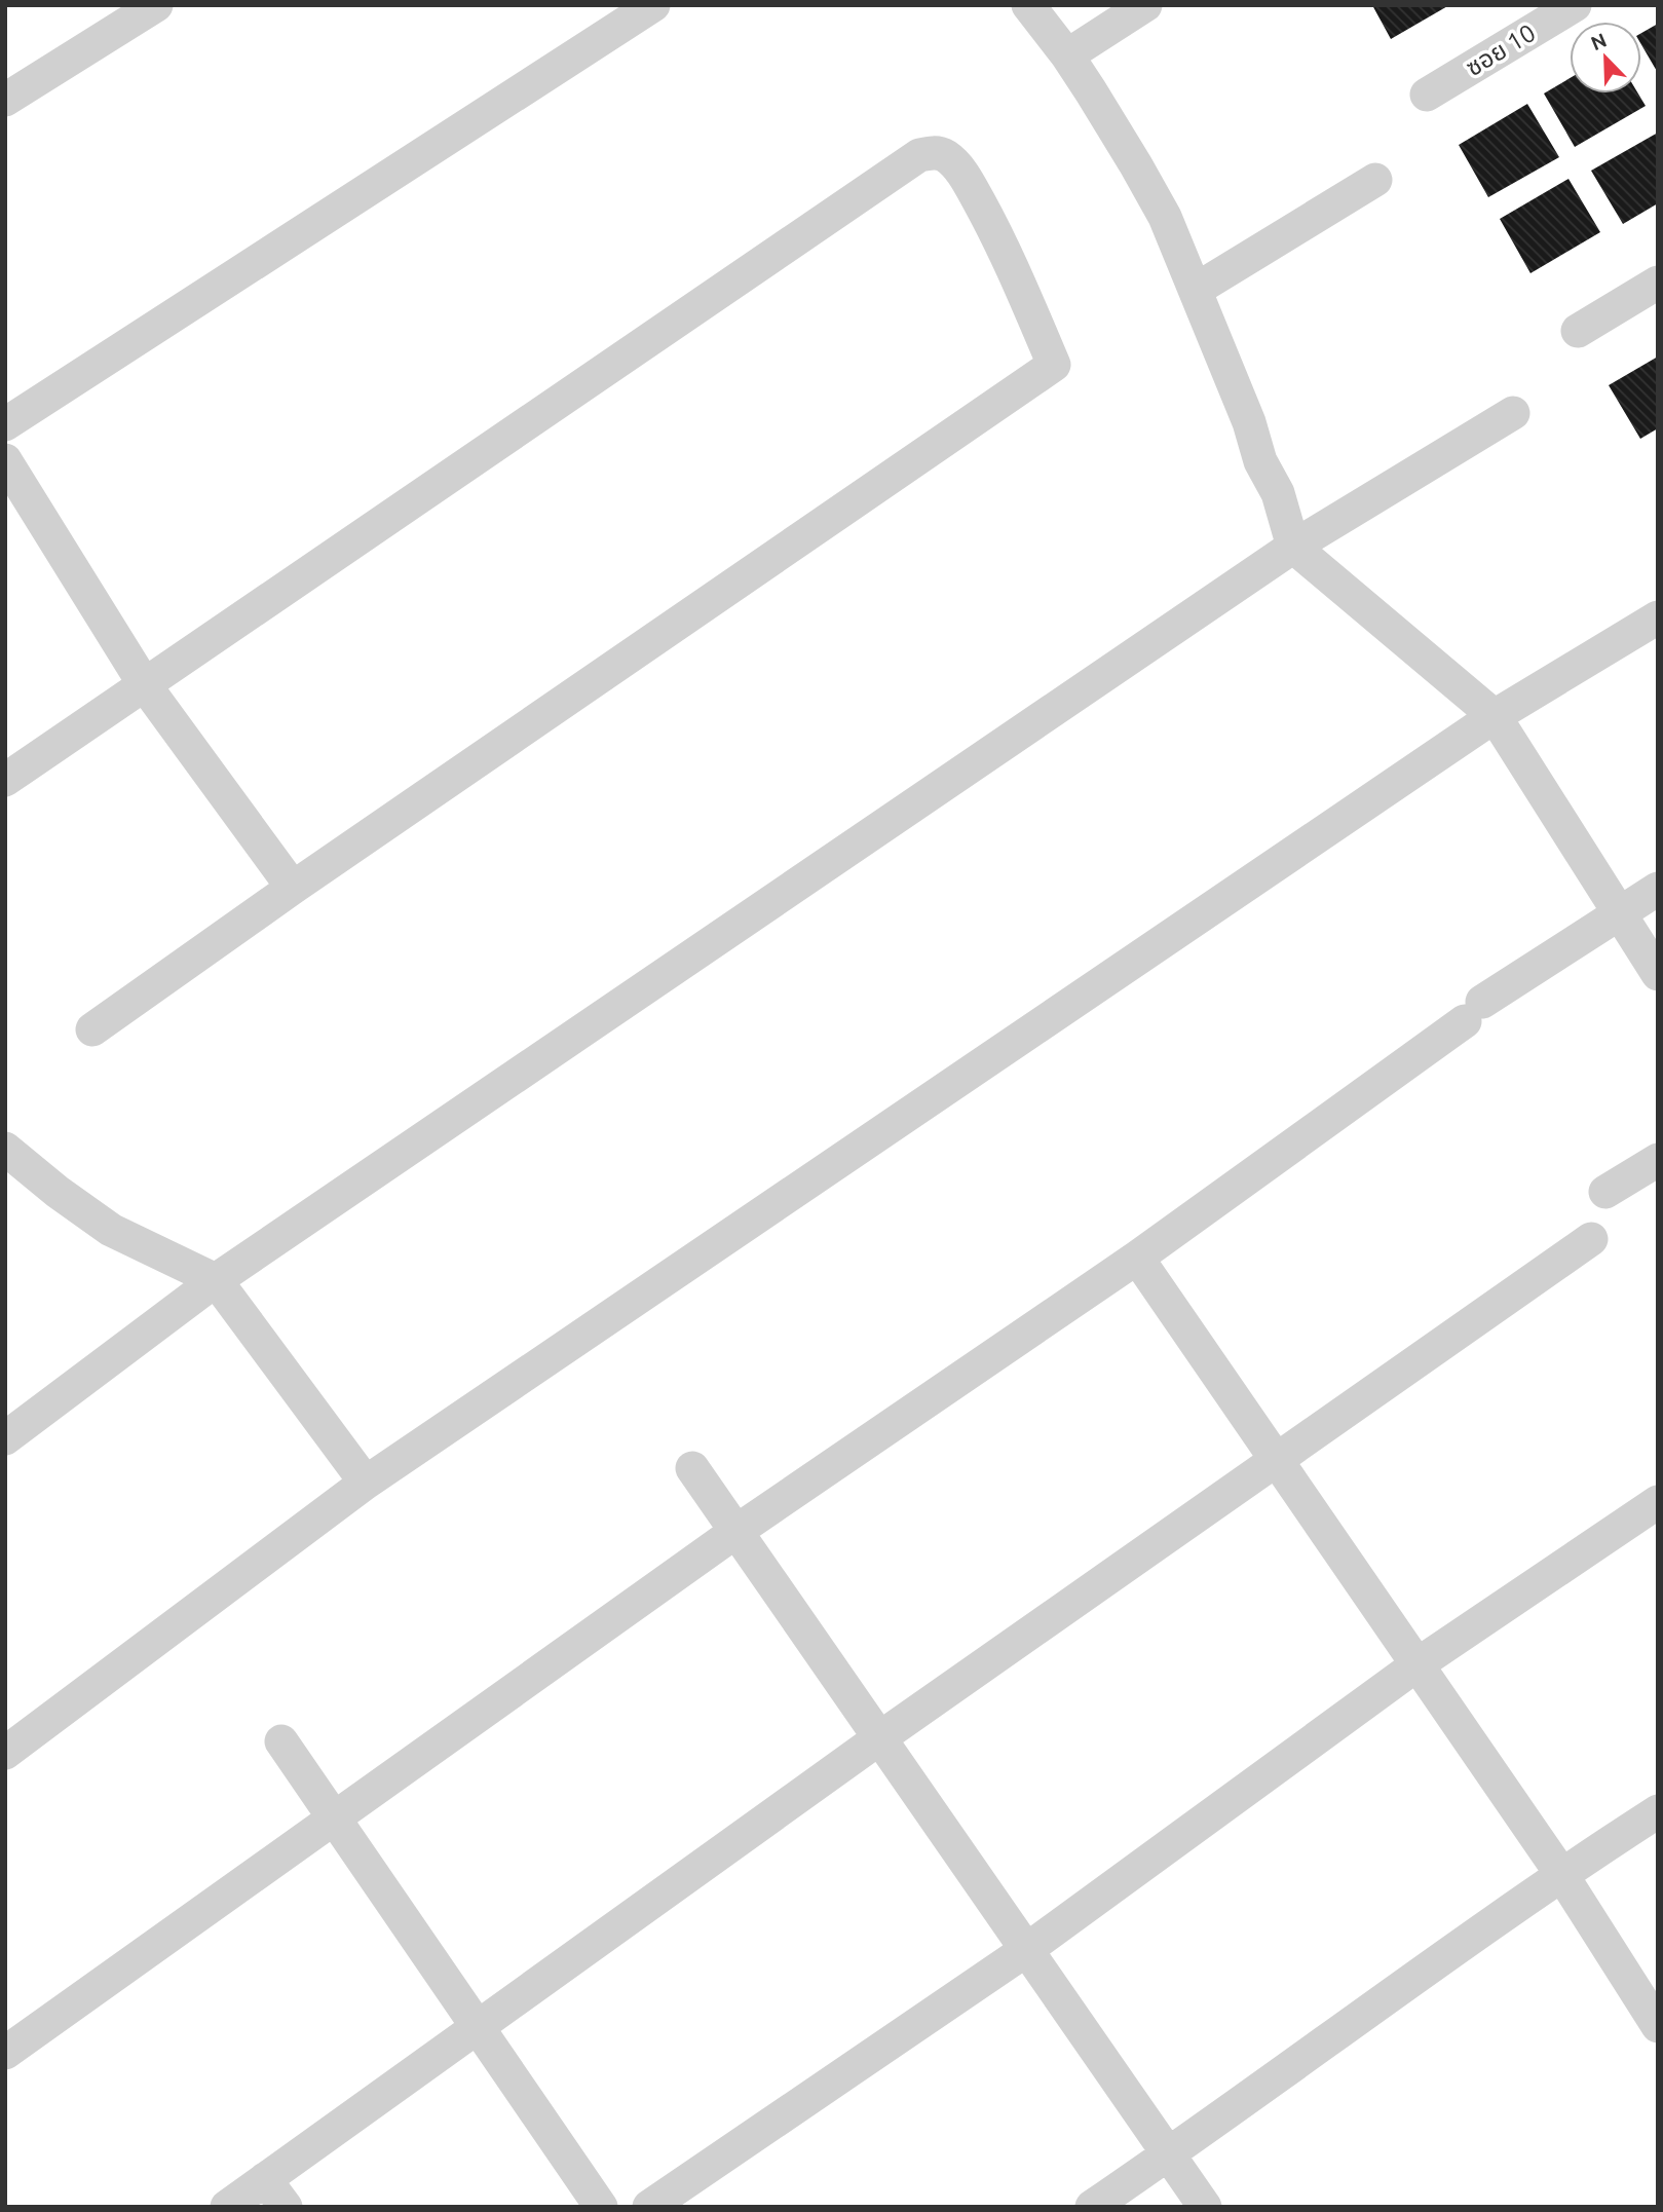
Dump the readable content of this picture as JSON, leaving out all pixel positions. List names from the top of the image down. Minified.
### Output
{"streets":{"street":["ซอย 10"]},"north":"top left"}
